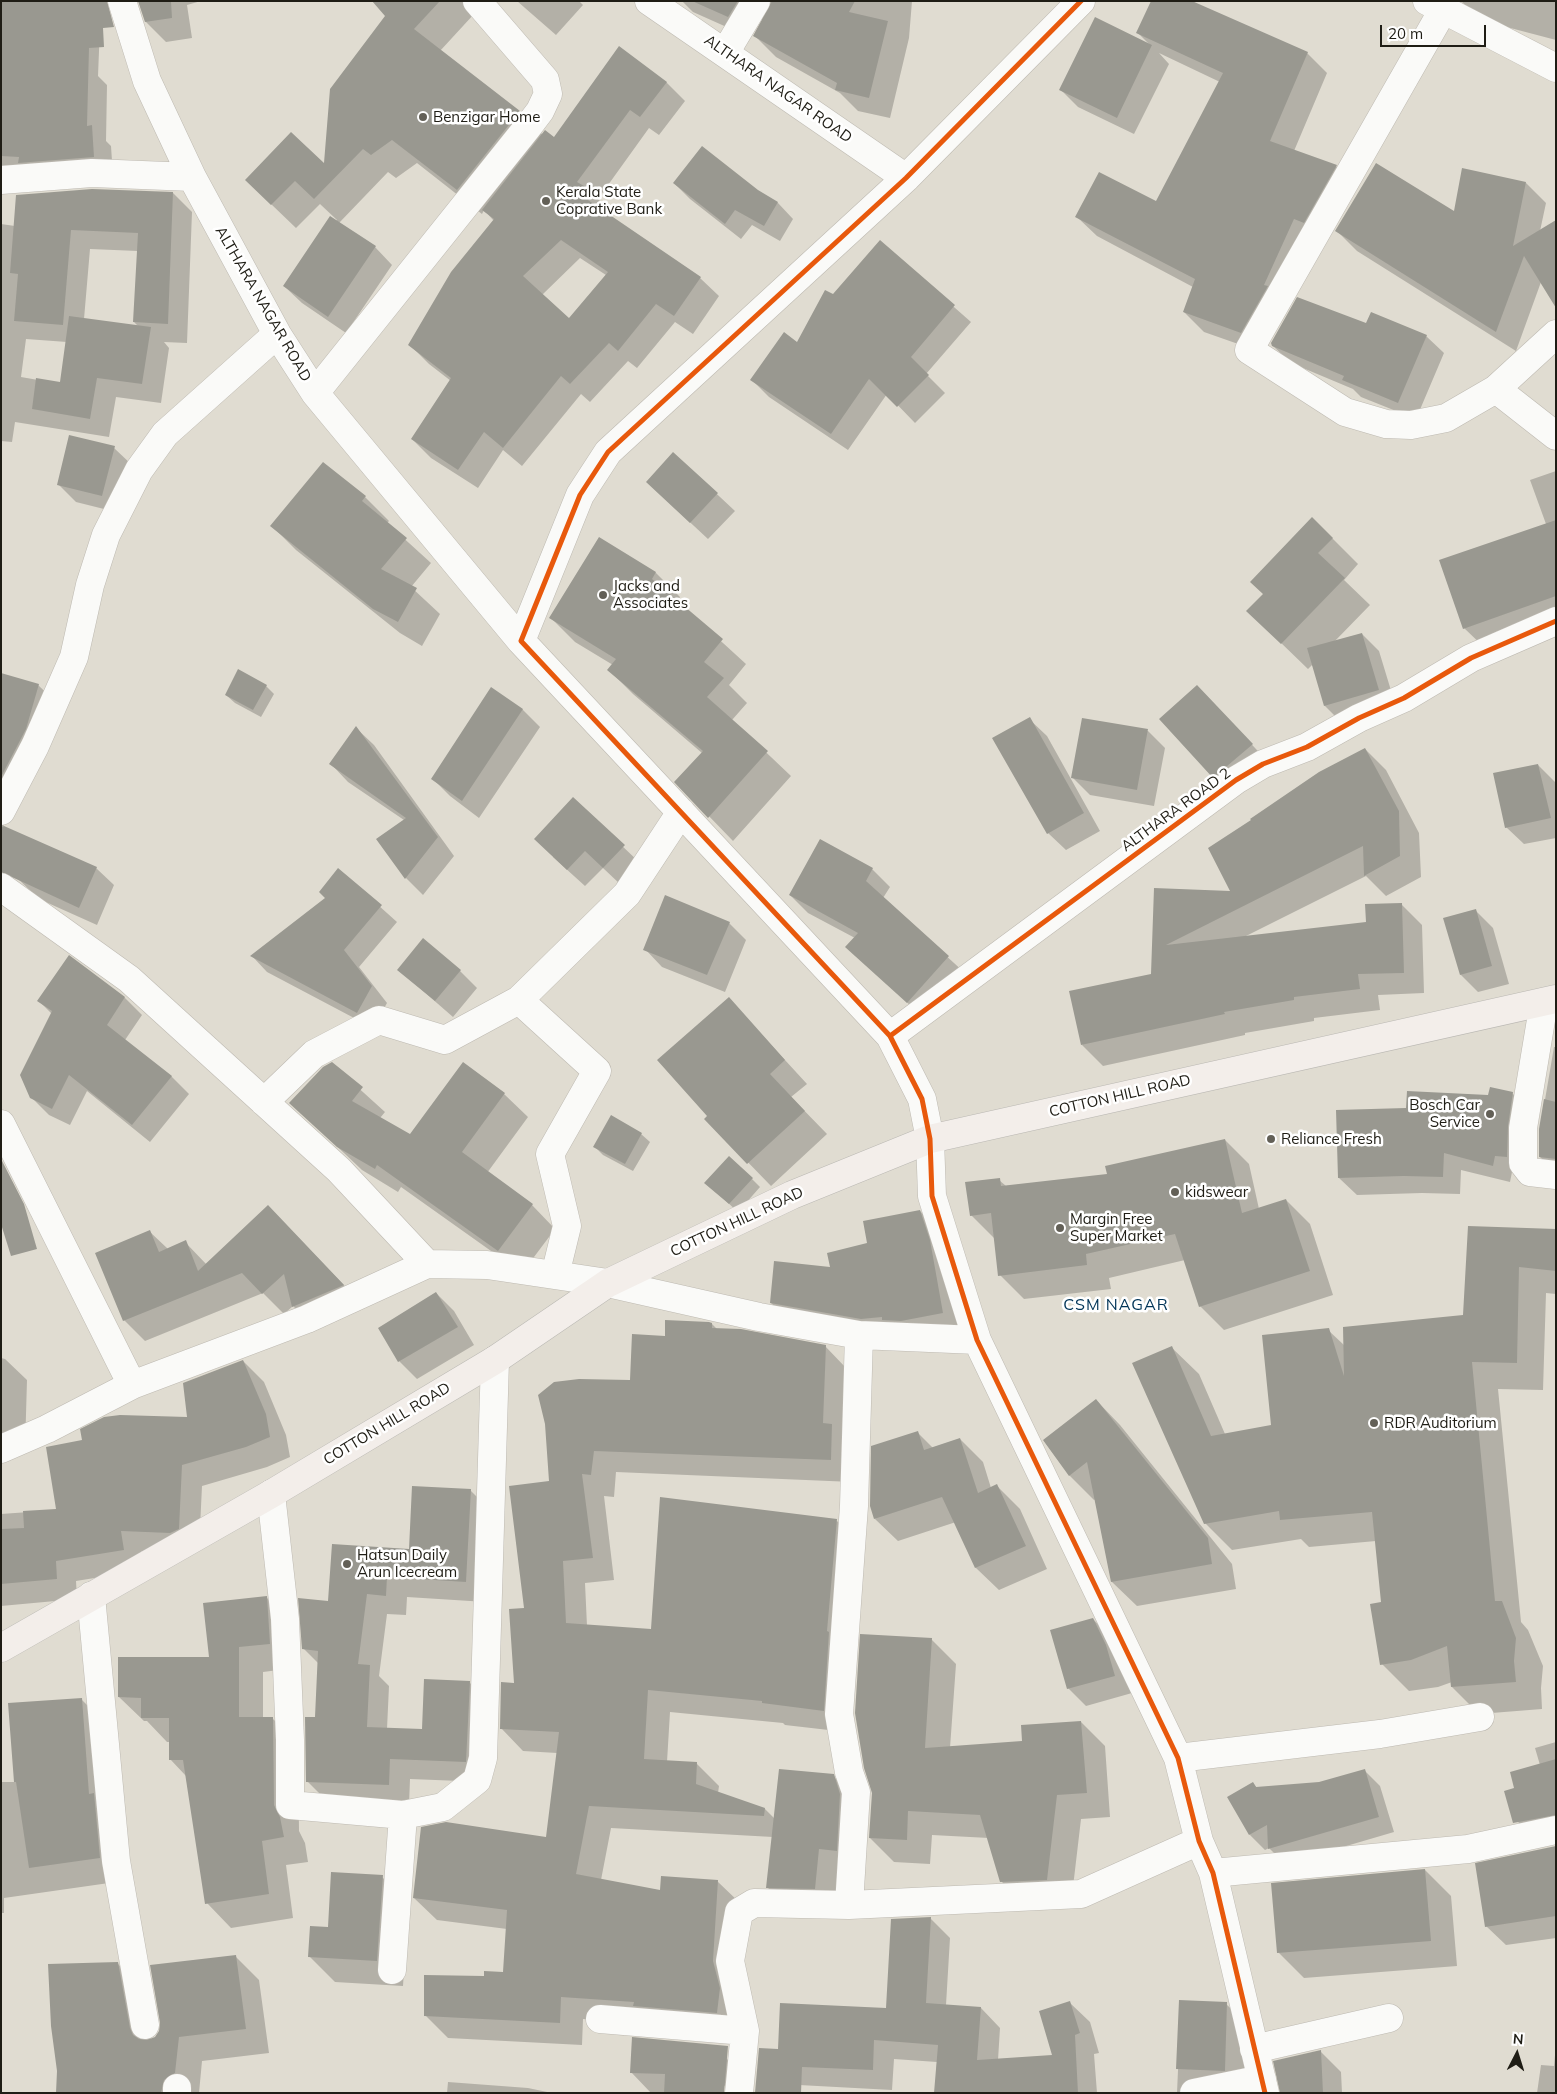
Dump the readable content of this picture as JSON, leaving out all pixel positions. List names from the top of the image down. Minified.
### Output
{"streets":{"main road":["COTTON HILL ROAD"],"street":["ALTHARA NAGAR ROAD","ALTHARA ROAD 2"]},"crossings":[["ALTHARA NAGAR ROAD","ALTHARA ROAD 2"],["ALTHARA NAGAR ROAD","COTTON HILL ROAD"]],"districts":["CSM NAGAR"],"places":["Benzigar Home","Kerala State Coprative Bank","Jacks and Associates","Bosch Car Service","Reliance Fresh","kidswear","Margin Free Super Market","RDR Auditorium","Hatsun Daily Arun Icecream"],"scale_bar":"20 m","north":"top"}
